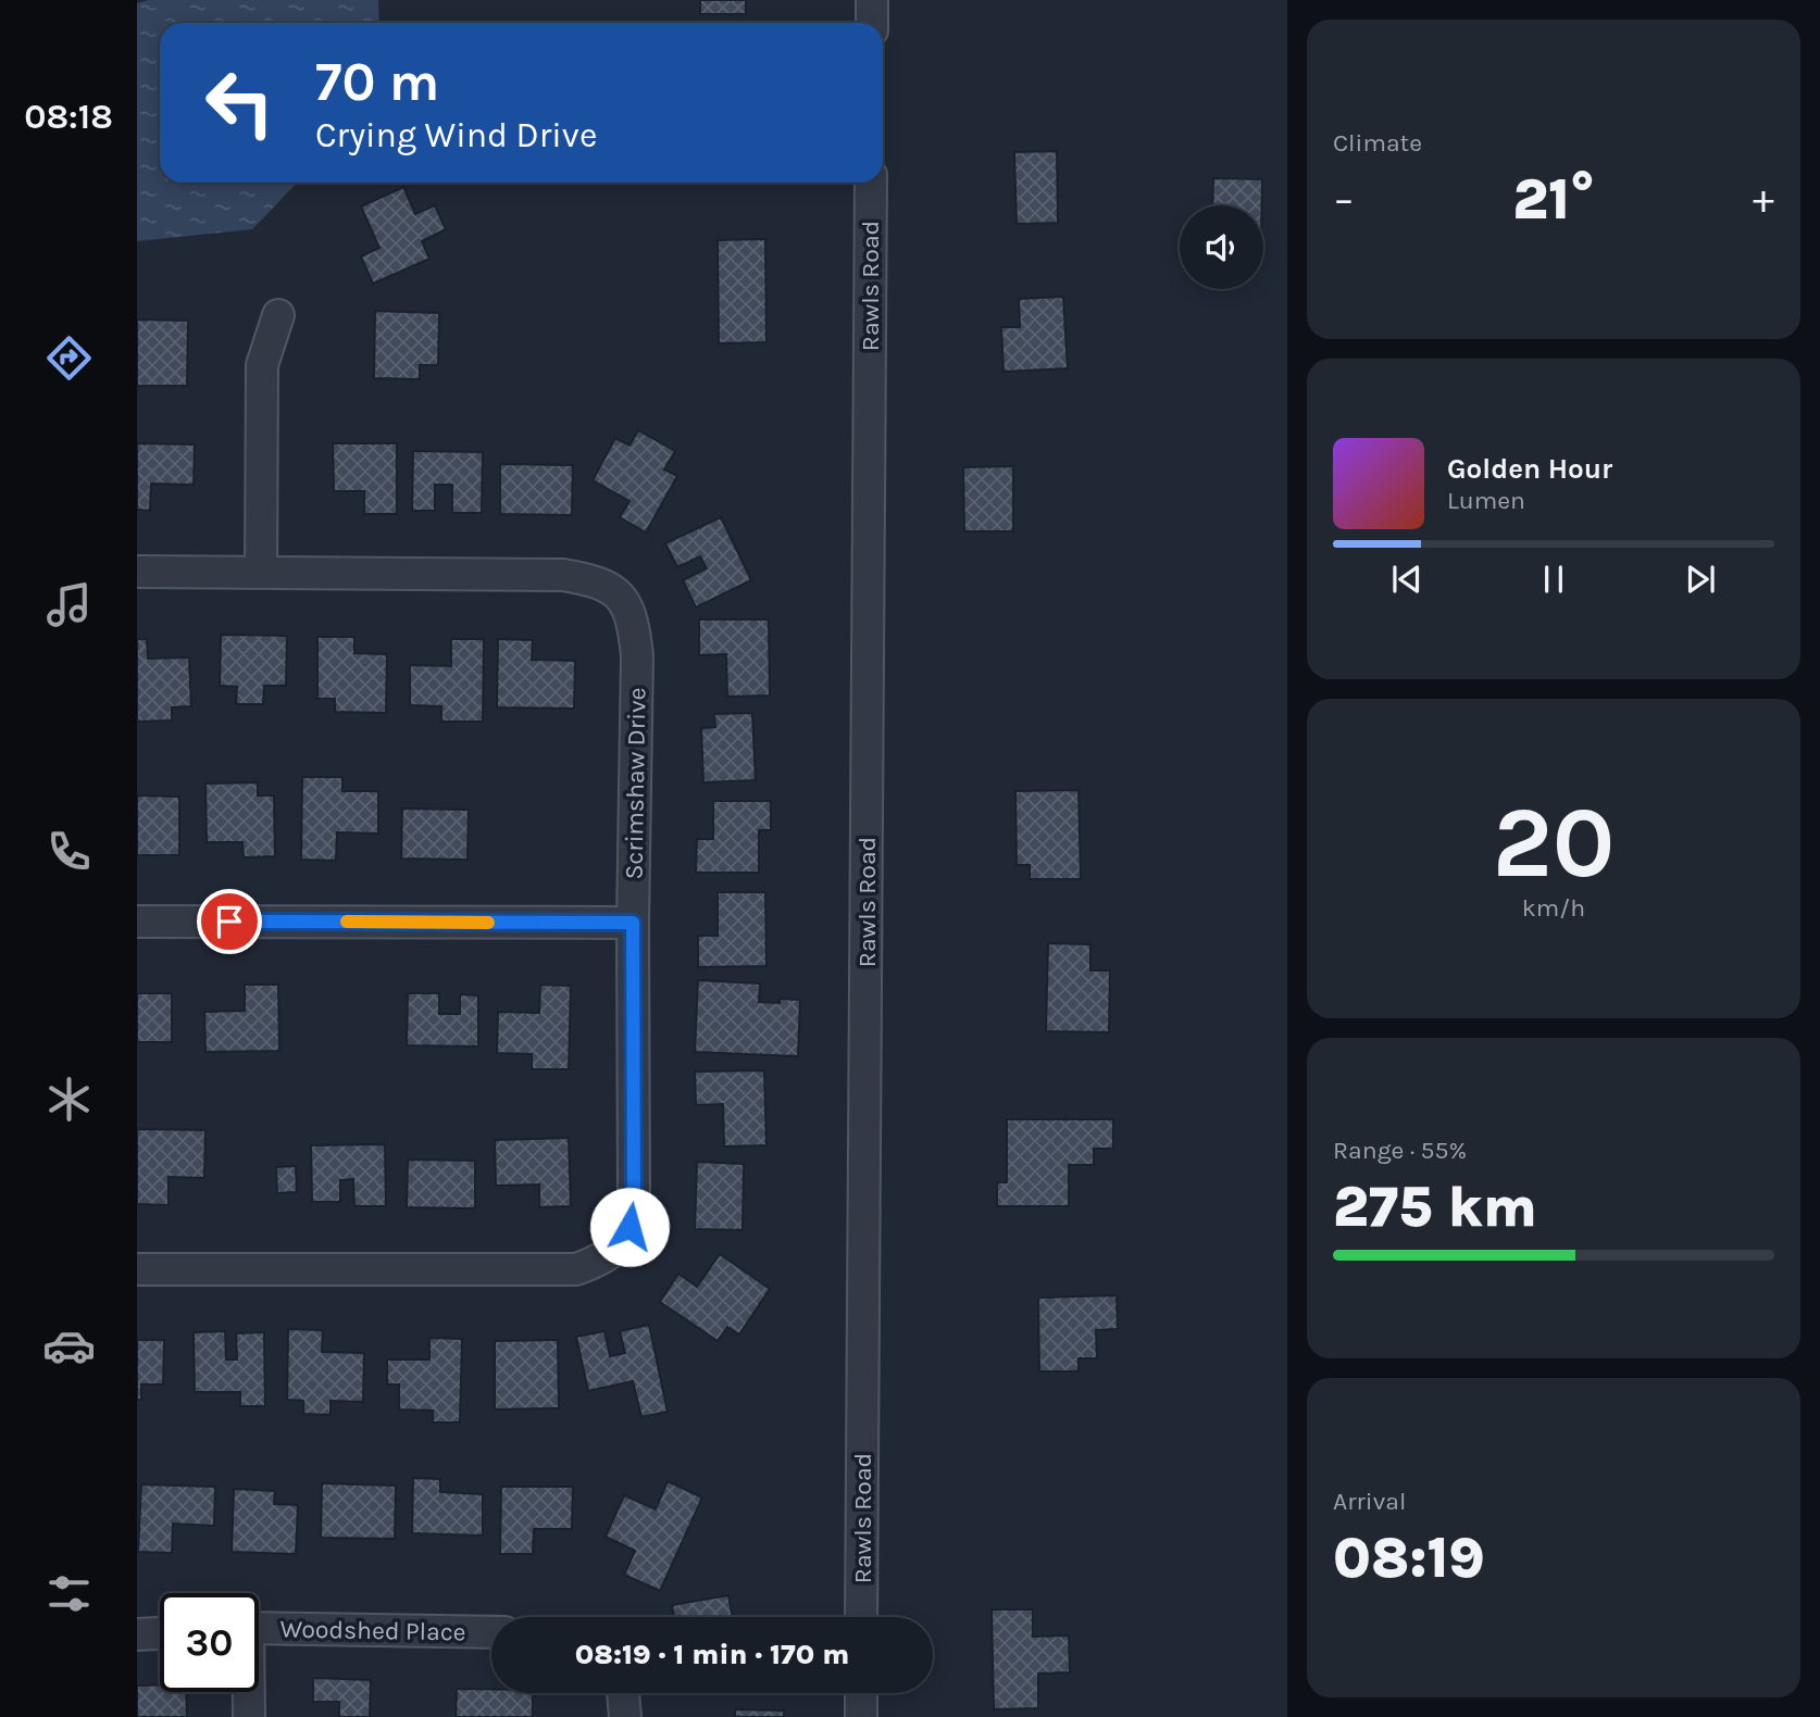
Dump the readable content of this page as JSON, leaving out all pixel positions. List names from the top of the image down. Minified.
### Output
{"streets":{"street":["Rawls Road","Scrimshaw Drive","Woodshed Place"]},"page":{"tabs":"08:18","tile":["Climate",["20","km/h"],["Range · 55%","275 km"],["Arrival","08:19"]],"turn":["70 m","Crying Wind Drive"],"heat":["−","21°","+"],"song":["Golden Hour","Lumen"],"limit":"30","trip":"08:19 · 1 min · 170 m"}}
